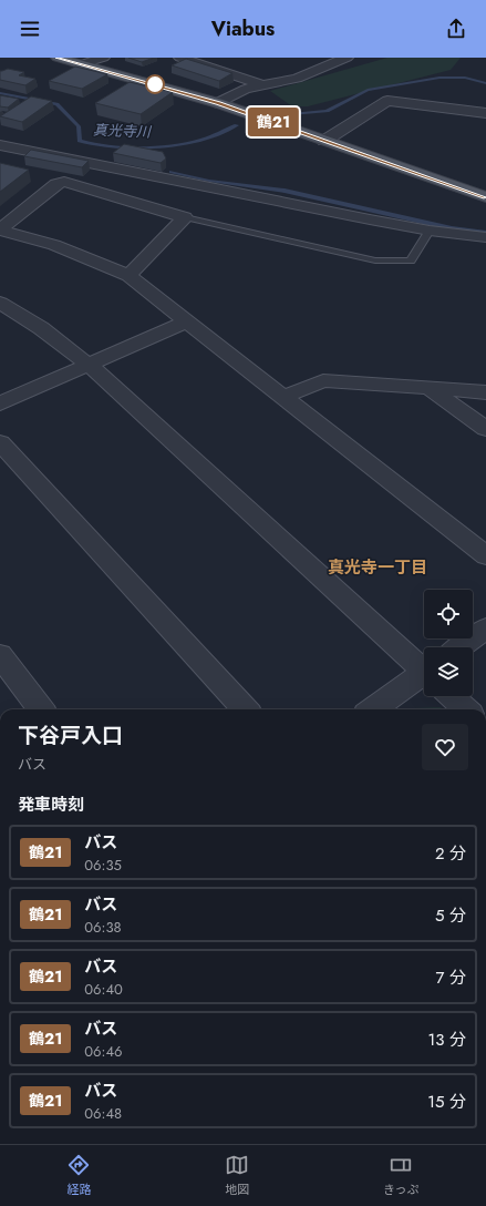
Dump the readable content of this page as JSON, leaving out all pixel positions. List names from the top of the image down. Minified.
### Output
{"districts":["真光寺一丁目"],"water":["真光寺川"],"lines":["bus line 鶴21"],"page":{"header":"Viabus","on_map":"鶴21","heading":[["下谷戸入口","バス"],"発車時刻"],"list":[{"mark":"鶴21","name":"バス","note":"06:35","value":"2 分"},{"mark":"鶴21","name":"バス","note":"06:38","value":"5 分"},{"mark":"鶴21","name":"バス","note":"06:40","value":"7 分"},{"mark":"鶴21","name":"バス","note":"06:46","value":"13 分"},{"mark":"鶴21","name":"バス","note":"06:48","value":"15 分"}],"tabs":["経路","地図","きっぷ"]}}
